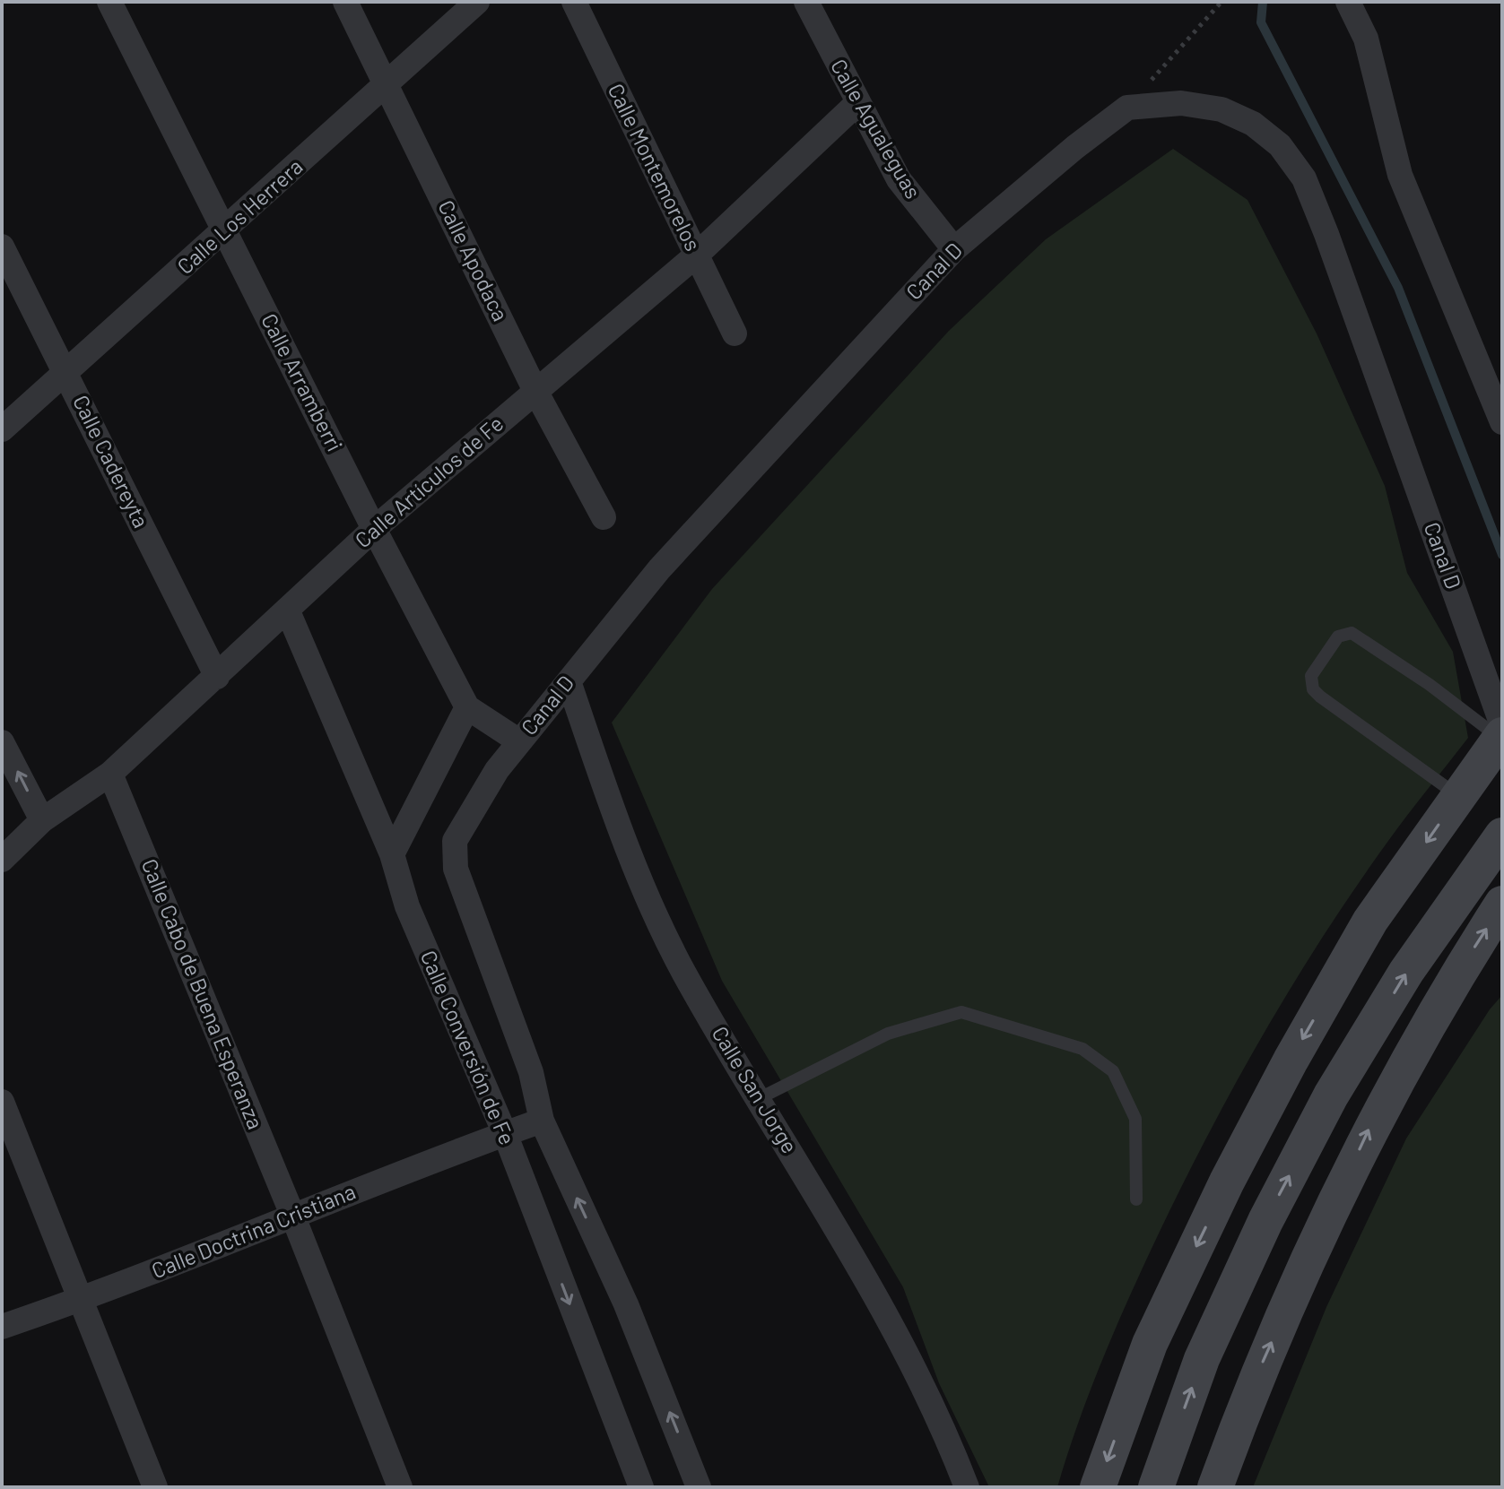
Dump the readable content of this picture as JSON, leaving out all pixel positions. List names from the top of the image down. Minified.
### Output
{"streets":{"street":["Calle Agualeguas","Calle Montemorelos","Calle Los Herrera","Calle Apodaca","Canal D","Calle Arramberri","Calle Cadereyta","Calle Artículos de Fe","Calle Cabo de Buena Esperanza","Calle Conversión de Fe","Calle San Jorge","Calle Doctrina Cristiana"]},"crossings":[["Calle Agualeguas","Canal D"],["Calle Agualeguas","Calle Artículos de Fe"],["Calle Montemorelos","Calle Artículos de Fe"],["Calle Los Herrera","Calle Apodaca"],["Calle Los Herrera","Calle Arramberri"],["Calle Los Herrera","Calle Cadereyta"],["Calle Apodaca","Calle Artículos de Fe"],["Canal D","Calle Arramberri"],["Canal D","Calle Conversión de Fe"],["Canal D","Calle San Jorge"],["Canal D","Calle Doctrina Cristiana"],["Calle Arramberri","Calle Artículos de Fe"],["Calle Cadereyta","Calle Artículos de Fe"],["Calle Artículos de Fe","Calle Cabo de Buena Esperanza"],["Calle Artículos de Fe","Calle Conversión de Fe"],["Calle Cabo de Buena Esperanza","Calle Doctrina Cristiana"],["Calle Conversión de Fe","Calle Doctrina Cristiana"]]}
